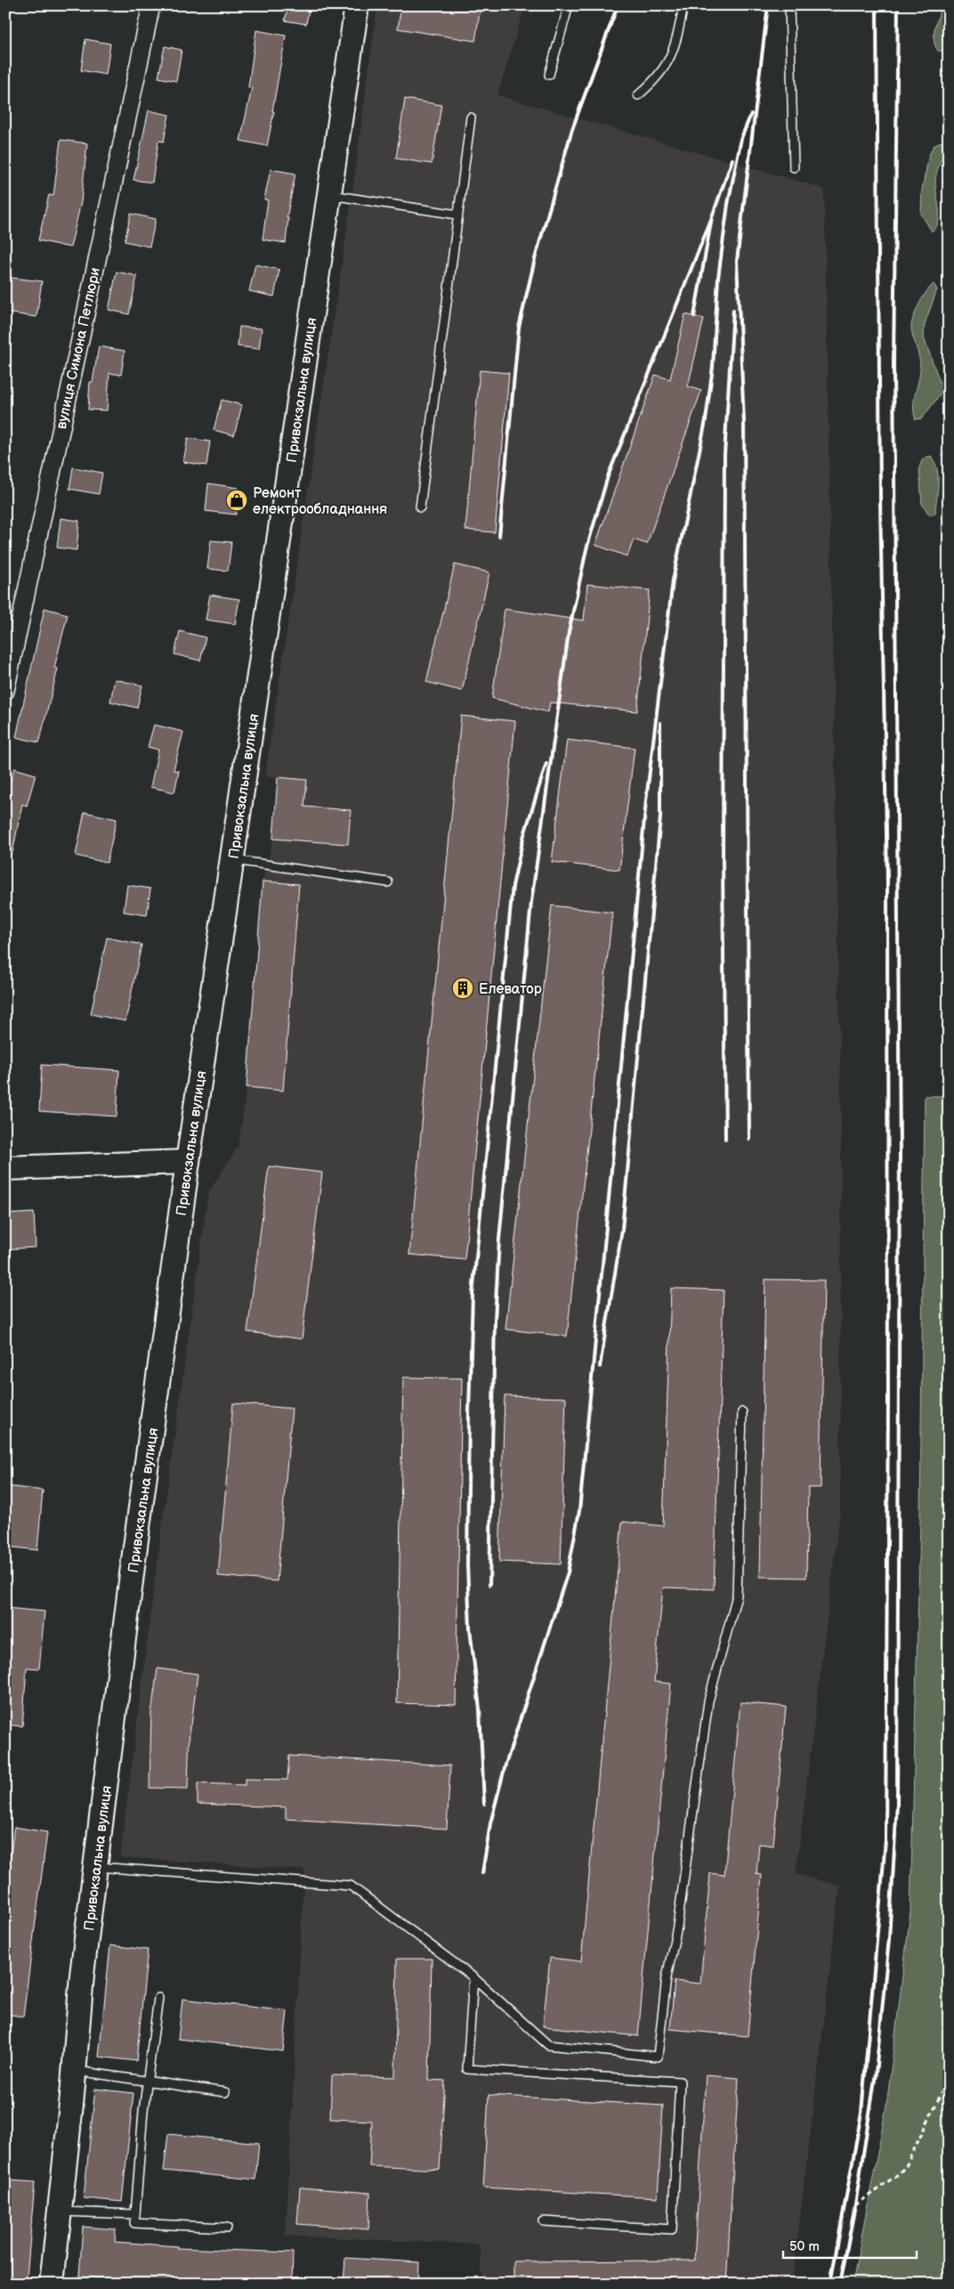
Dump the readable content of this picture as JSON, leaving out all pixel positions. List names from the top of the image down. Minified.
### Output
{"streets":{"street":["вулиця Симона Петлюри","Привокзальна вулиця"]},"places":{"shop":["Ремонт електрообладнання"],"building":["Елеватор"]},"scale_bar":"50 m"}
